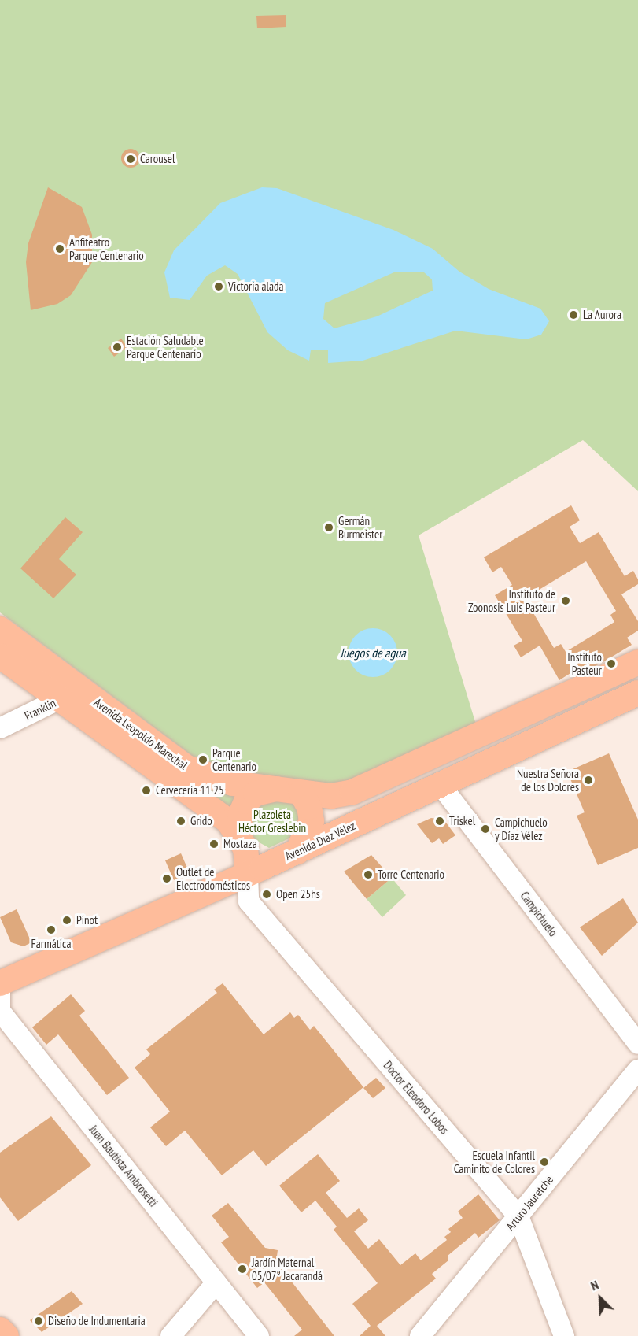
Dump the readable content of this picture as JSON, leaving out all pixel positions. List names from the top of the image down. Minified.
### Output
{"streets":{"main road":["Avenida Leopoldo Marechal","Avenida Díaz Vélez"],"street":["Franklin","Campichuelo","Doctor Eleodoro Lobos","Juan Bautista Ambrosetti","Arturo Jauretche"]},"crossings":[["Franklin","Avenida Leopoldo Marechal"],["Avenida Leopoldo Marechal","Avenida Díaz Vélez"],["Avenida Leopoldo Marechal","Doctor Eleodoro Lobos"],["Avenida Díaz Vélez","Campichuelo"],["Avenida Díaz Vélez","Doctor Eleodoro Lobos"],["Doctor Eleodoro Lobos","Arturo Jauretche"]],"water":["Juegos de agua"],"parks":["Plazoleta Héctor Greslebin"],"places":["Carousel","Anfiteatro Parque Centenario","Victoria alada","La Aurora","Estación Saludable Parque Centenario","Germán Burmeister","Instituto de Zoonosis Luis Pasteur","Instituto Pasteur","Parque Centenario","Nuestra Señora de los Dolores","Cervecería 11 25","Grido","Triskel","Campichuelo y Díaz Vélez","Mostaza","Torre Centenario","Outlet de Electrodomésticos","Open 25hs","Pinot","Farmática","Escuela Infantil Caminito de Colores","Jardín Maternal 05/07° Jacarandá","Diseño de Indumentaria"],"north":"top left"}
